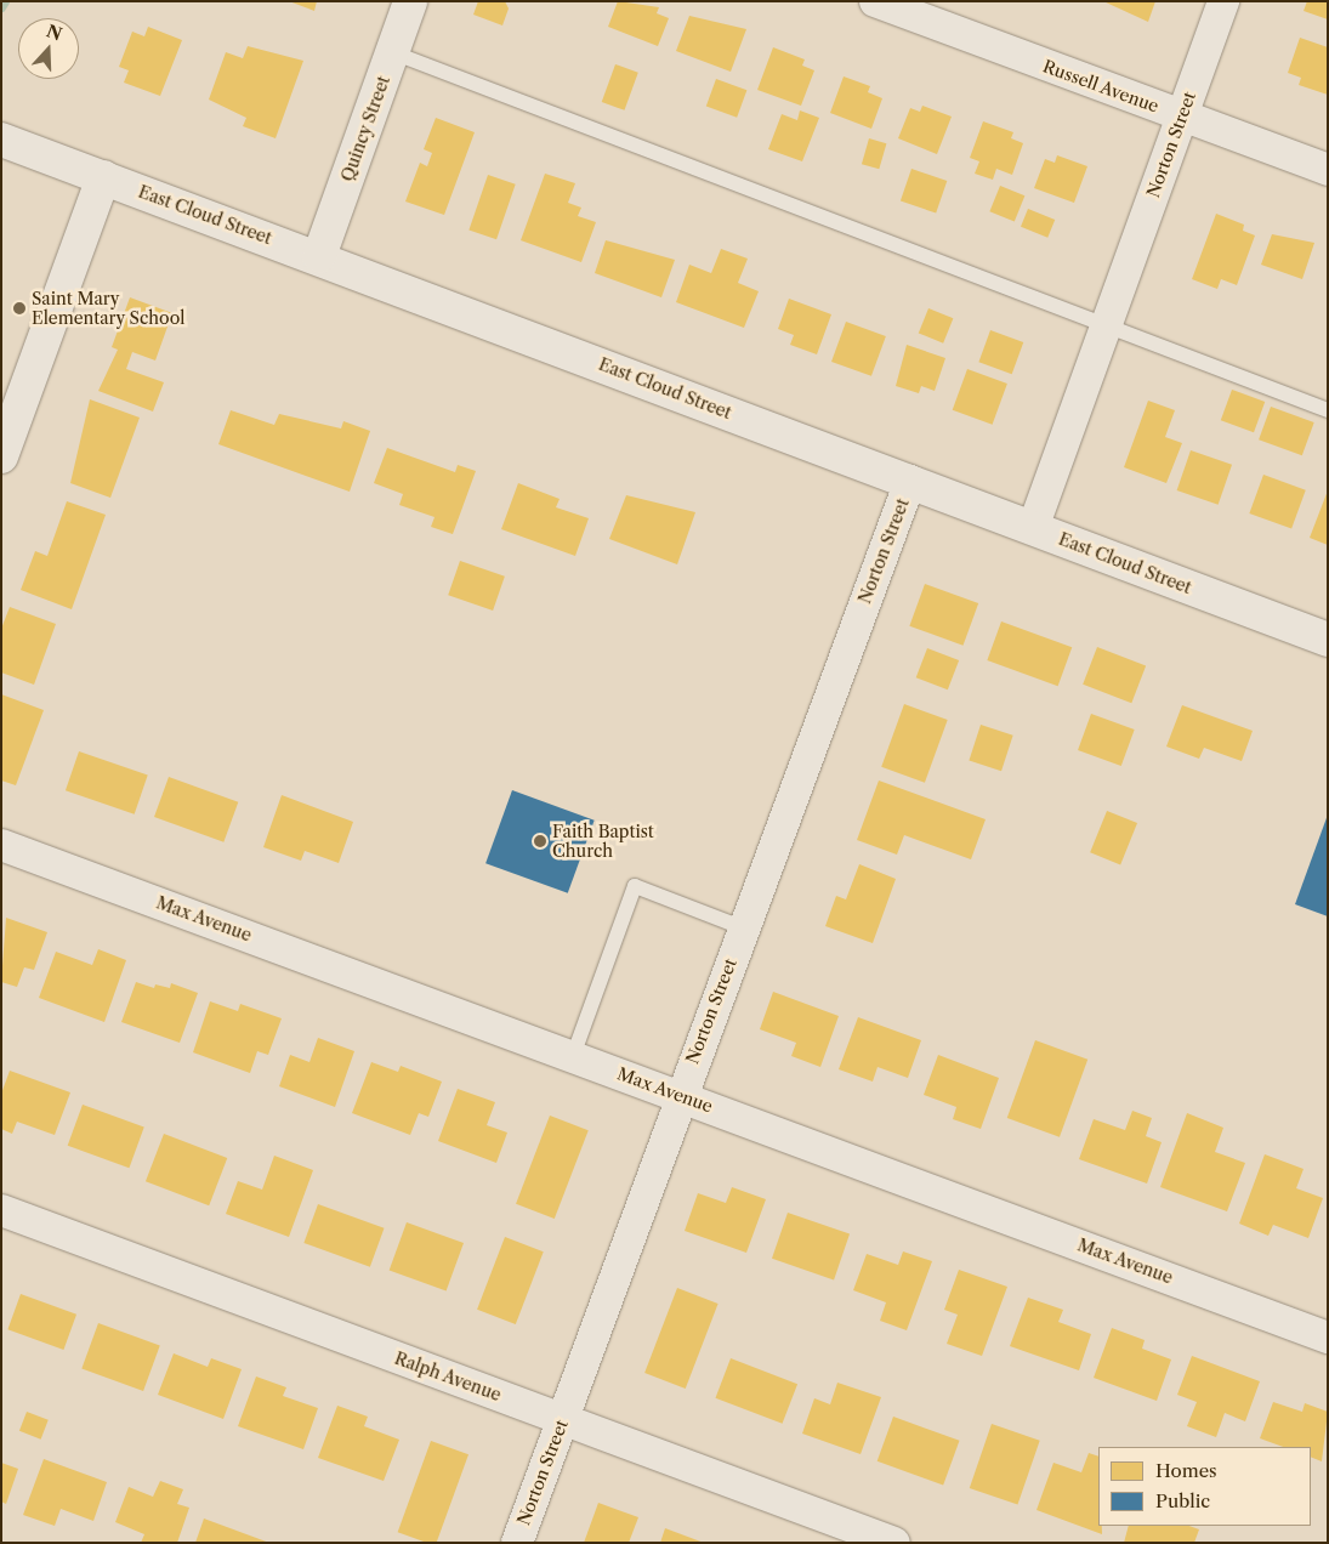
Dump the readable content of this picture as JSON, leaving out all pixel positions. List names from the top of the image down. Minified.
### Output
{"streets":{"main road":["Quincy Street","East Cloud Street"],"street":["Russell Avenue","Norton Street","Max Avenue","Ralph Avenue"]},"crossings":[["Russell Avenue","Norton Street"],["Quincy Street","East Cloud Street"],["Norton Street","East Cloud Street"],["Norton Street","Max Avenue"],["Norton Street","Ralph Avenue"]],"places":["Saint Mary Elementary School","Faith Baptist Church"],"legend":["Homes","Public"],"north":"top"}
